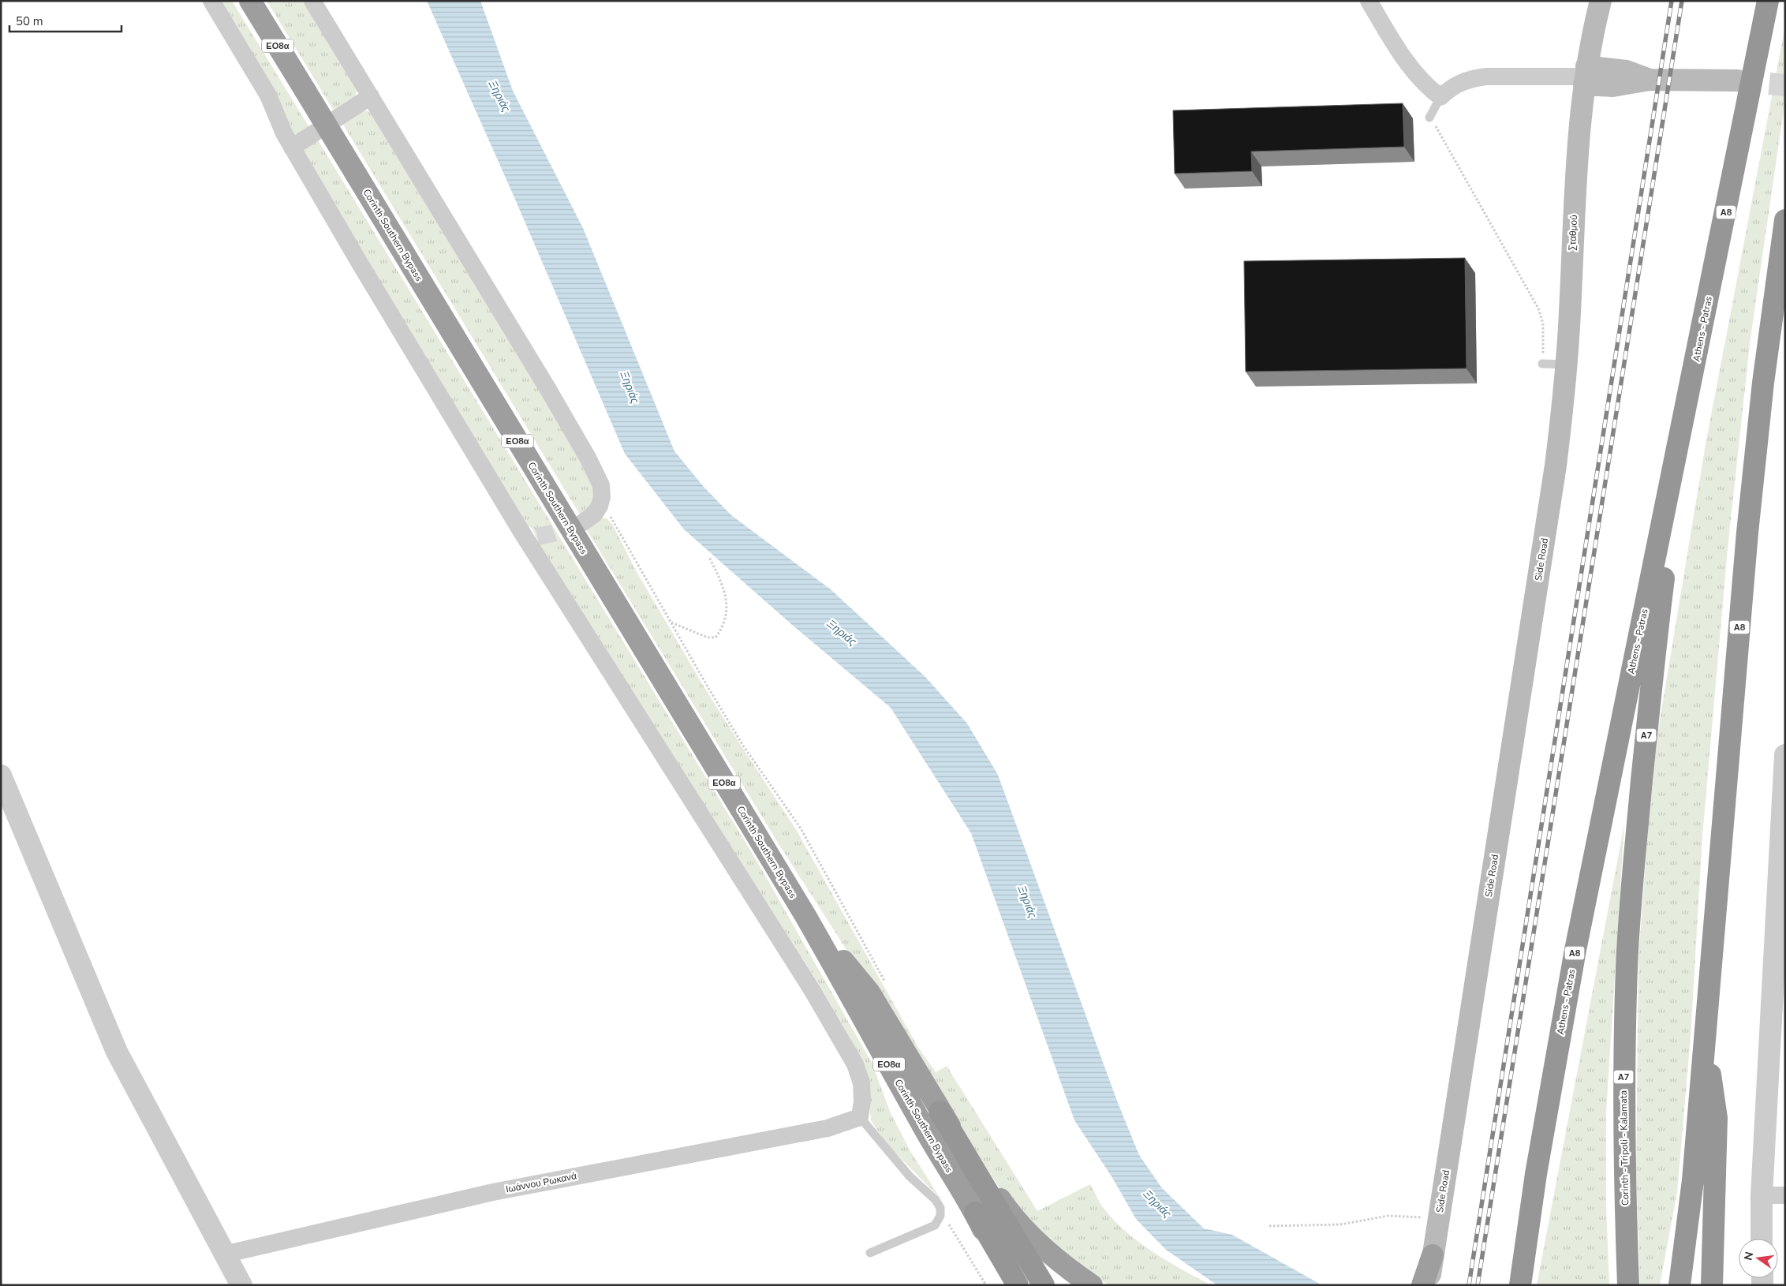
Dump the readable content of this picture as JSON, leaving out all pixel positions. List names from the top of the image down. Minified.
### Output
{"streets":{"highway":["ΕΟ8α","Α8","Corinth Southern Bypass","Athens - Patras","Α7","Corinth - Tripoli - Kalamata"],"main road":["Σταθμού","Side Road"],"street":["Ιωάννου Ρωκανά"]},"crossings":[["Σταθμού","Side Road"],["Athens - Patras","Corinth - Tripoli - Kalamata"]],"water":["Ξηριάς"],"scale_bar":"50 m","north":"left"}
